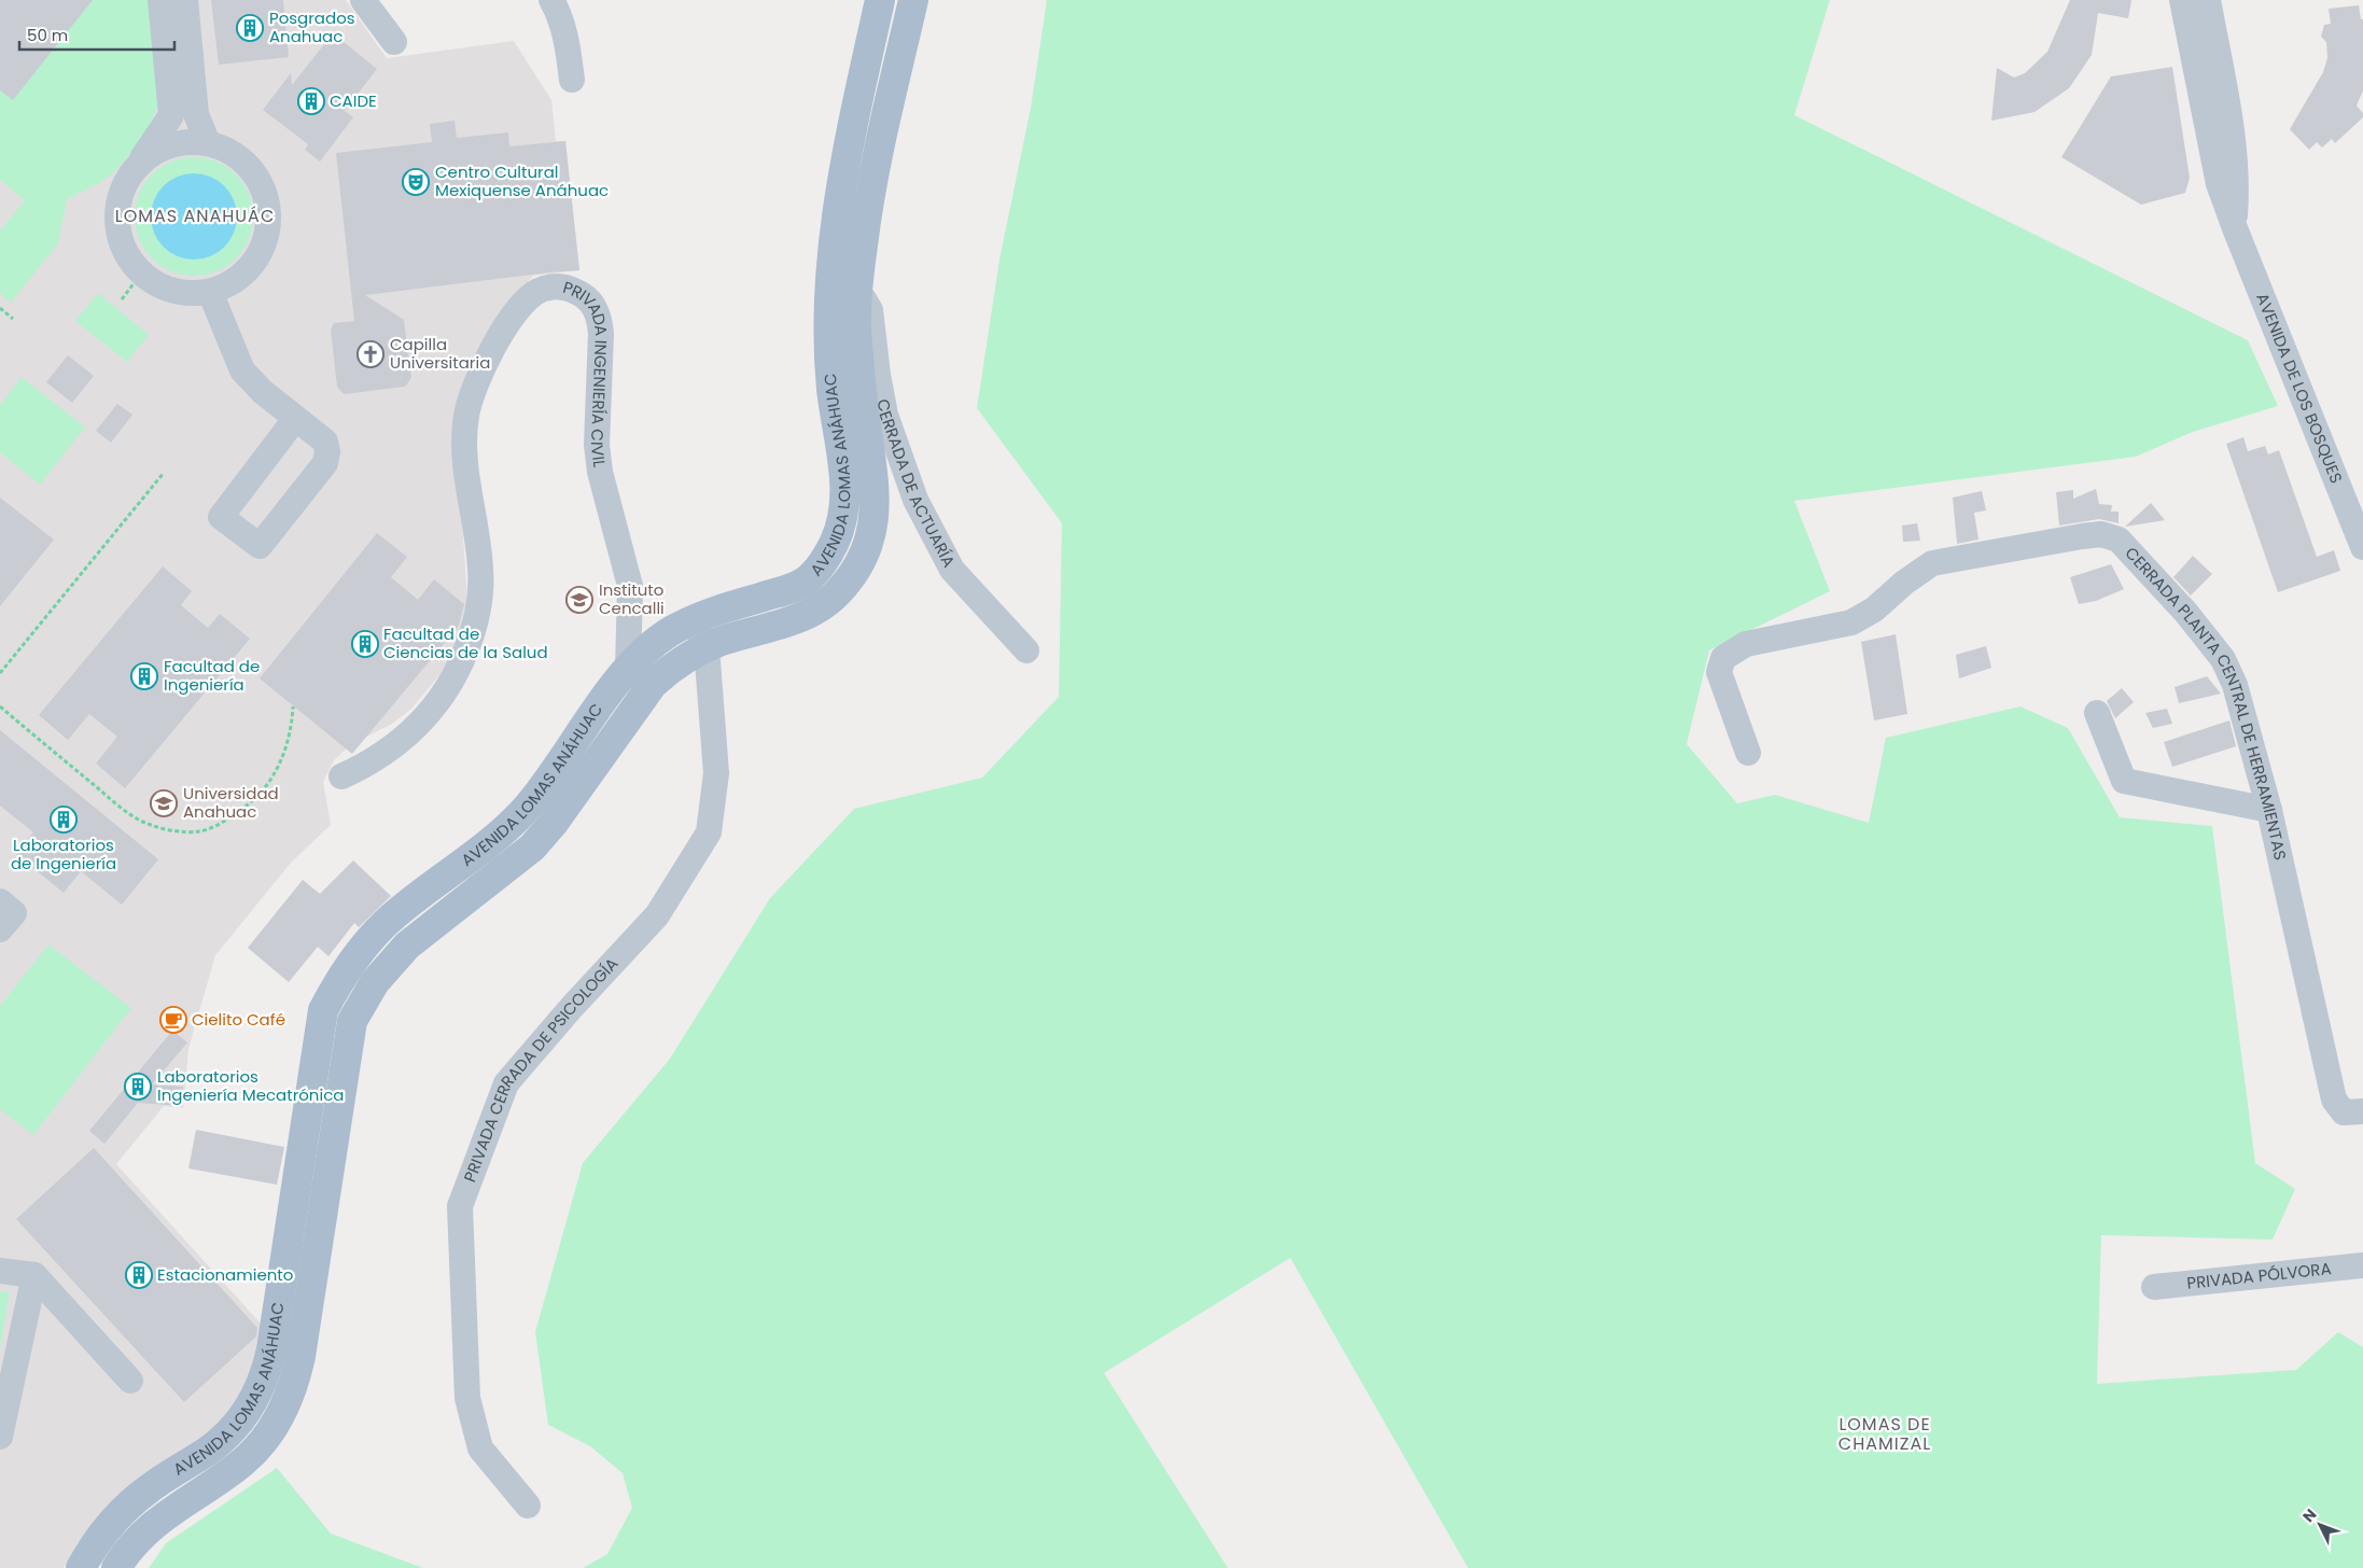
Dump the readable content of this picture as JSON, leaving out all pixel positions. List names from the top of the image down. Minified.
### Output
{"streets":{"main road":["AVENIDA LOMAS ANÁHUAC"],"street":["PRIVADA INGENIERÍA CIVIL","AVENIDA DE LOS BOSQUES","CERRADA DE ACTUARÍA","CERRADA PLANTA CENTRAL DE HERRAMIENTAS","PRIVADA CERRADA DE PSICOLOGÍA","PRIVADA PÓLVORA"]},"crossings":[["PRIVADA INGENIERÍA CIVIL","AVENIDA LOMAS ANÁHUAC"],["AVENIDA LOMAS ANÁHUAC","CERRADA DE ACTUARÍA"],["AVENIDA LOMAS ANÁHUAC","PRIVADA CERRADA DE PSICOLOGÍA"]],"districts":["LOMAS ANAHUÁC","LOMAS DE CHAMIZAL"],"places":{"building":["Posgrados Anahuac","CAIDE","Facultad de Ciencias de la Salud","Facultad de Ingeniería","Laboratorios de Ingeniería","Laboratorios Ingeniería Mecatrónica","Estacionamiento"],"theatre":["Centro Cultural Mexiquense Anáhuac"],"church":["Capilla Universitaria"],"school or university":["Instituto Cencalli","Universidad Anahuac"],"cafe":["Cielito Café"]},"scale_bar":"50 m","north":"top left"}
